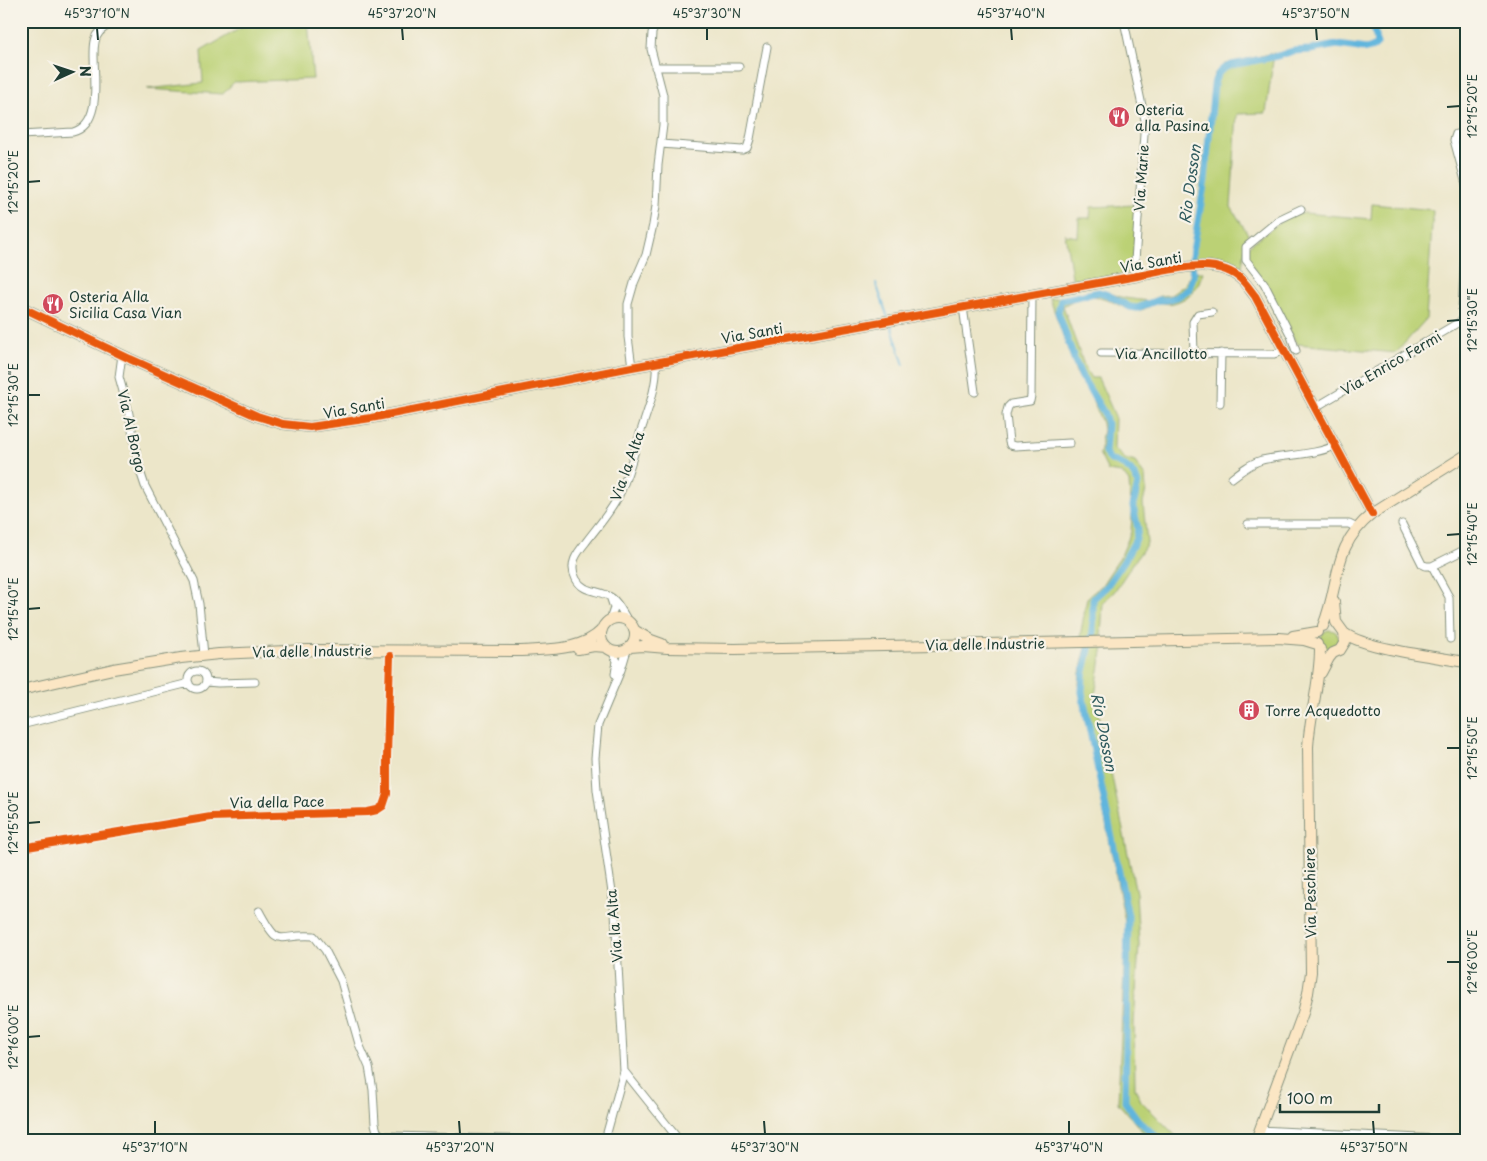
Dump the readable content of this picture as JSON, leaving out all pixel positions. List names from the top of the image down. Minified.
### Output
{"streets":{"street":["Via Marie","Via Santi","Via Ancillotto","Via Enrico Fermi","Via Al Borgo","Via la Alta","Via delle Industrie","Via della Pace","Via Peschiere"]},"crossings":[["Via Marie","Via Santi"],["Via Santi","Via Ancillotto"],["Via Santi","Via Enrico Fermi"],["Via Santi","Via Al Borgo"],["Via Santi","Via la Alta"],["Via Al Borgo","Via delle Industrie"],["Via delle Industrie","Via della Pace"],["Via delle Industrie","Via Peschiere"]],"water":["Rio Dosson"],"places":{"restaurant":["Osteria alla Pasina","Osteria Alla Sicilia Casa Vian"],"building":["Torre Acquedotto"]},"scale_bar":"100 m","north":"right","coordinates":["45°37'10\"N","45°37'20\"N","45°37'30\"N","45°37'40\"N","45°37'50\"N","12°15'20\"E","12°15'30\"E","12°15'40\"E","12°15'50\"E","12°16'00\"E"]}
